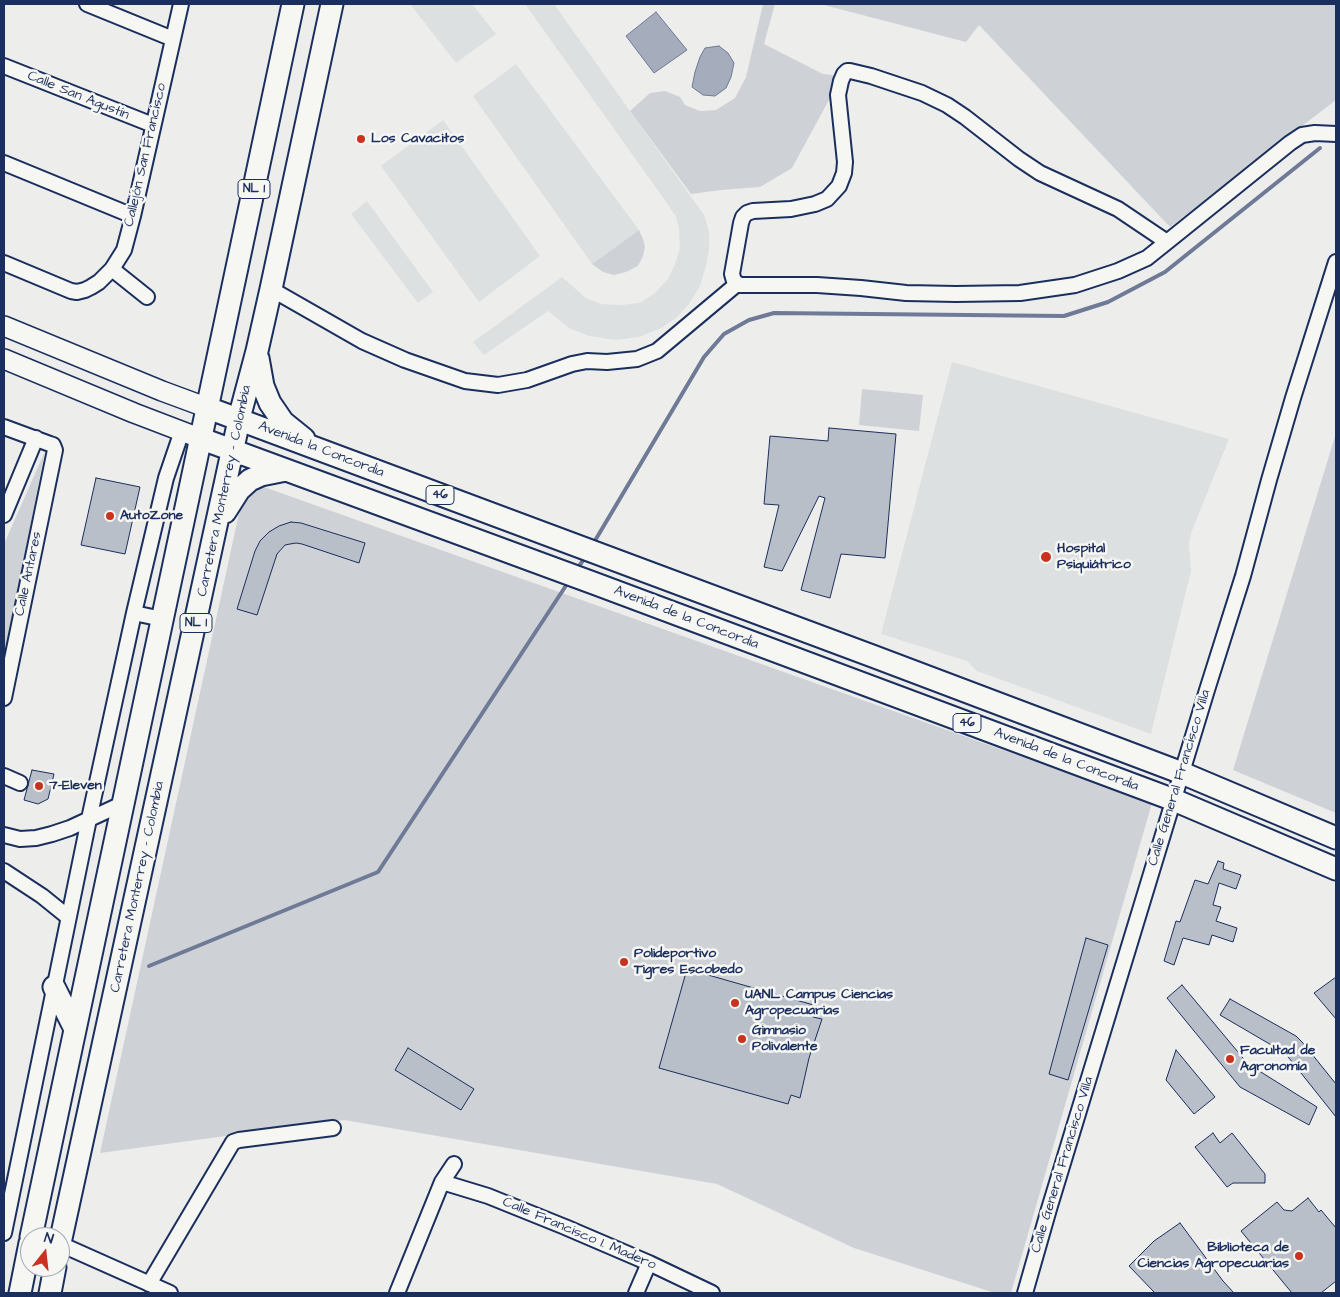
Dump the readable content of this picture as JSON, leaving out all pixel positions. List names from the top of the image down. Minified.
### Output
{"streets":{"main road":["NL 1","Avenida la Concordia","Carretera Monterrey - Colombia","46","Avenida de la Concordia"],"street":["Calle San Agustín","Callejón San Francisco","Calle Antares","Calle General Francisco Villa","Calle Francisco I. Madero"]},"crossings":[["Calle San Agustín","Callejón San Francisco"],["NL 1","Avenida la Concordia"],["NL 1","46"],["Avenida la Concordia","Carretera Monterrey - Colombia"],["Avenida la Concordia","Avenida de la Concordia"],["Carretera Monterrey - Colombia","46"],["46","Avenida de la Concordia"],["Avenida de la Concordia","Calle General Francisco Villa"]],"places":["Los Cavacitos","AutoZone","Hospital Psiquiátrico","7-Eleven","Polideportivo Tigres Escobedo","UANL Campus Ciencias Agropecuarias","Gimnasio Polivalente","Facultad de Agronomía","Biblioteca de Ciencias Agropecuarias"],"north":"top"}
